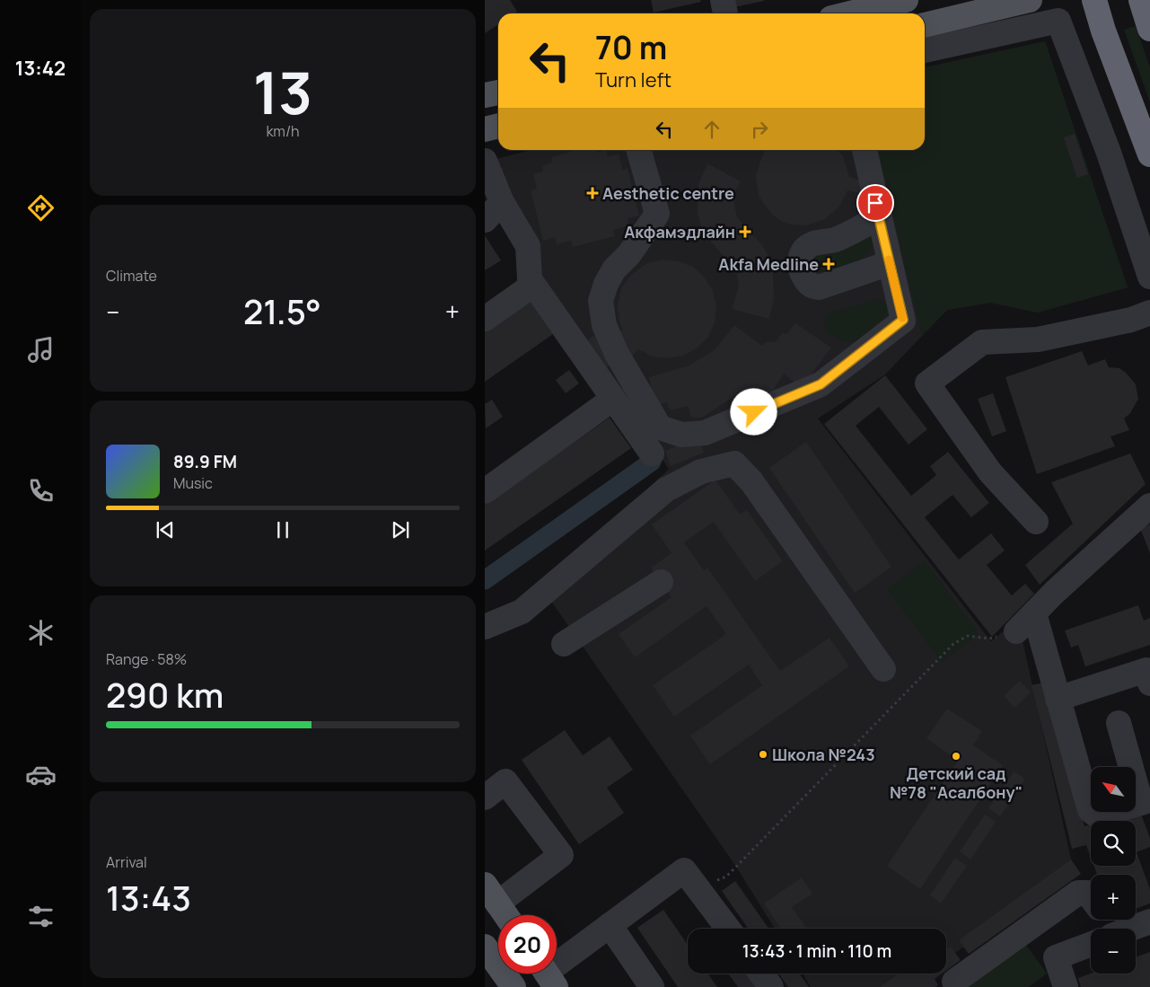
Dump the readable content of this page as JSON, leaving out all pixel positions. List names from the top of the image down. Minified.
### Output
{"places":{"health":["Aesthetic centre","Акфамэдлайн","Akfa Medline"],"other":["Школа №243","Детский сад №78 \"Асалбону\""]},"north":"top left","page":{"tabs":"13:42","tile":[["13","km/h"],"Climate",["Range · 58%","290 km"],["Arrival","13:43"]],"turn":["70 m","Turn left"],"heat":["−","21.5°","+"],"song":["89.9 FM","Music"],"map_buttons":["+","−"],"limit":"20","trip":"13:43 · 1 min · 110 m"}}
